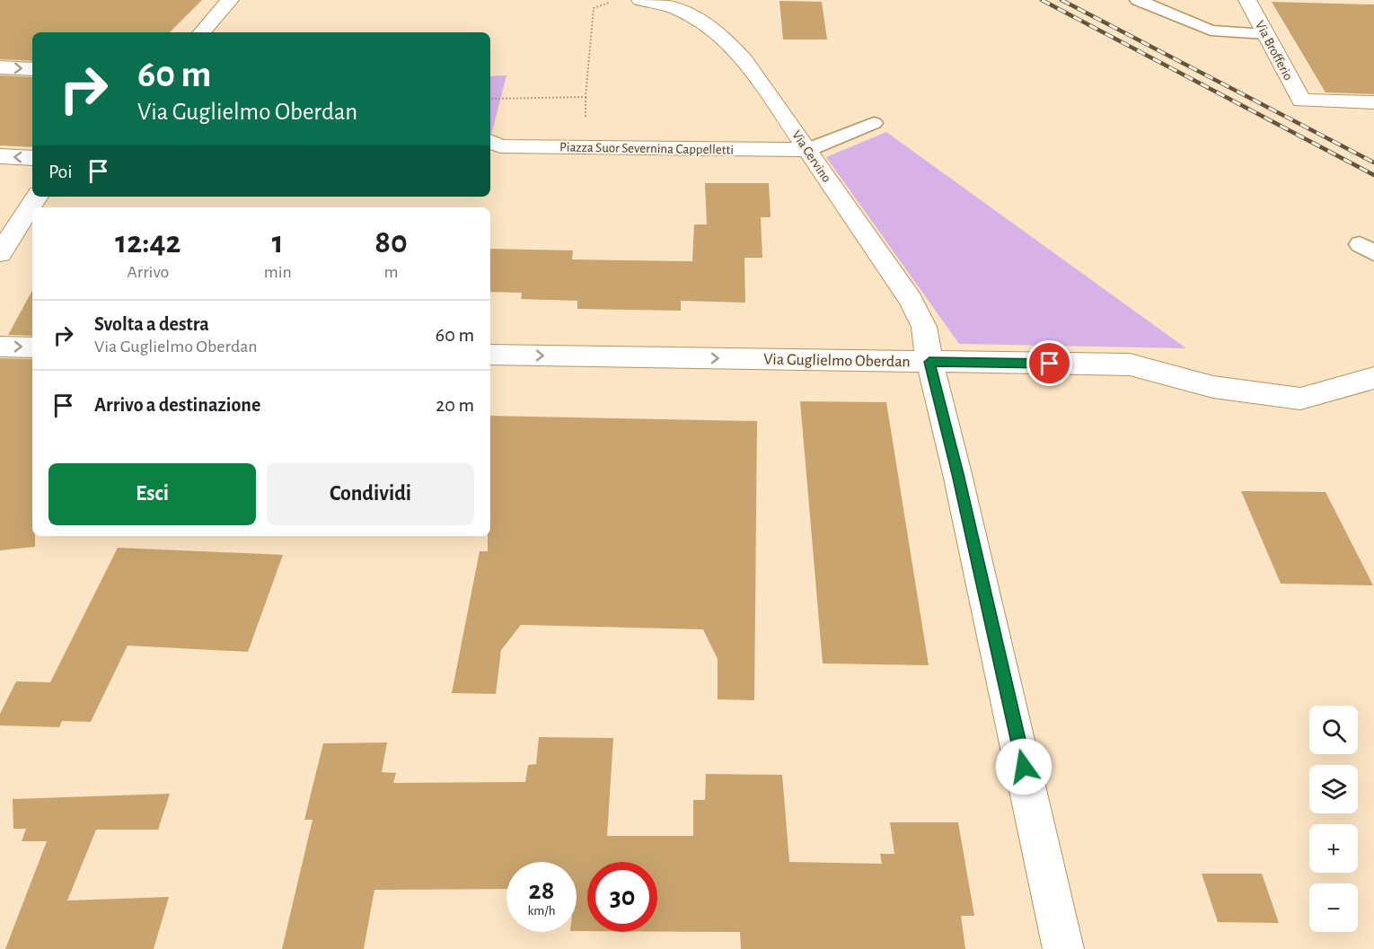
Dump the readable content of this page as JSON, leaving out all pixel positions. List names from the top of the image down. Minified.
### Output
{"streets":{"street":["Via Brofferio","Piazza Suor Severnina Cappelletti","Via Cervino","Via Guglielmo Oberdan"]},"crossings":[["Piazza Suor Severnina Cappelletti","Via Cervino"],["Via Cervino","Via Guglielmo Oberdan"]],"one_way":["Via Guglielmo Oberdan"],"page":{"turn":["60 m","Via Guglielmo Oberdan"],"then":"Poi","eta":["12:42","Arrivo","1","min","80","m"],"list":[{"name":"Svolta a destra","note":"Via Guglielmo Oberdan","value":"60 m"},{"name":"Arrivo a destinazione","value":"20 m"}],"buttons":["Esci","Condividi"],"map_buttons":["+","−"],"speed":"28 km/h","limit":"30"}}
